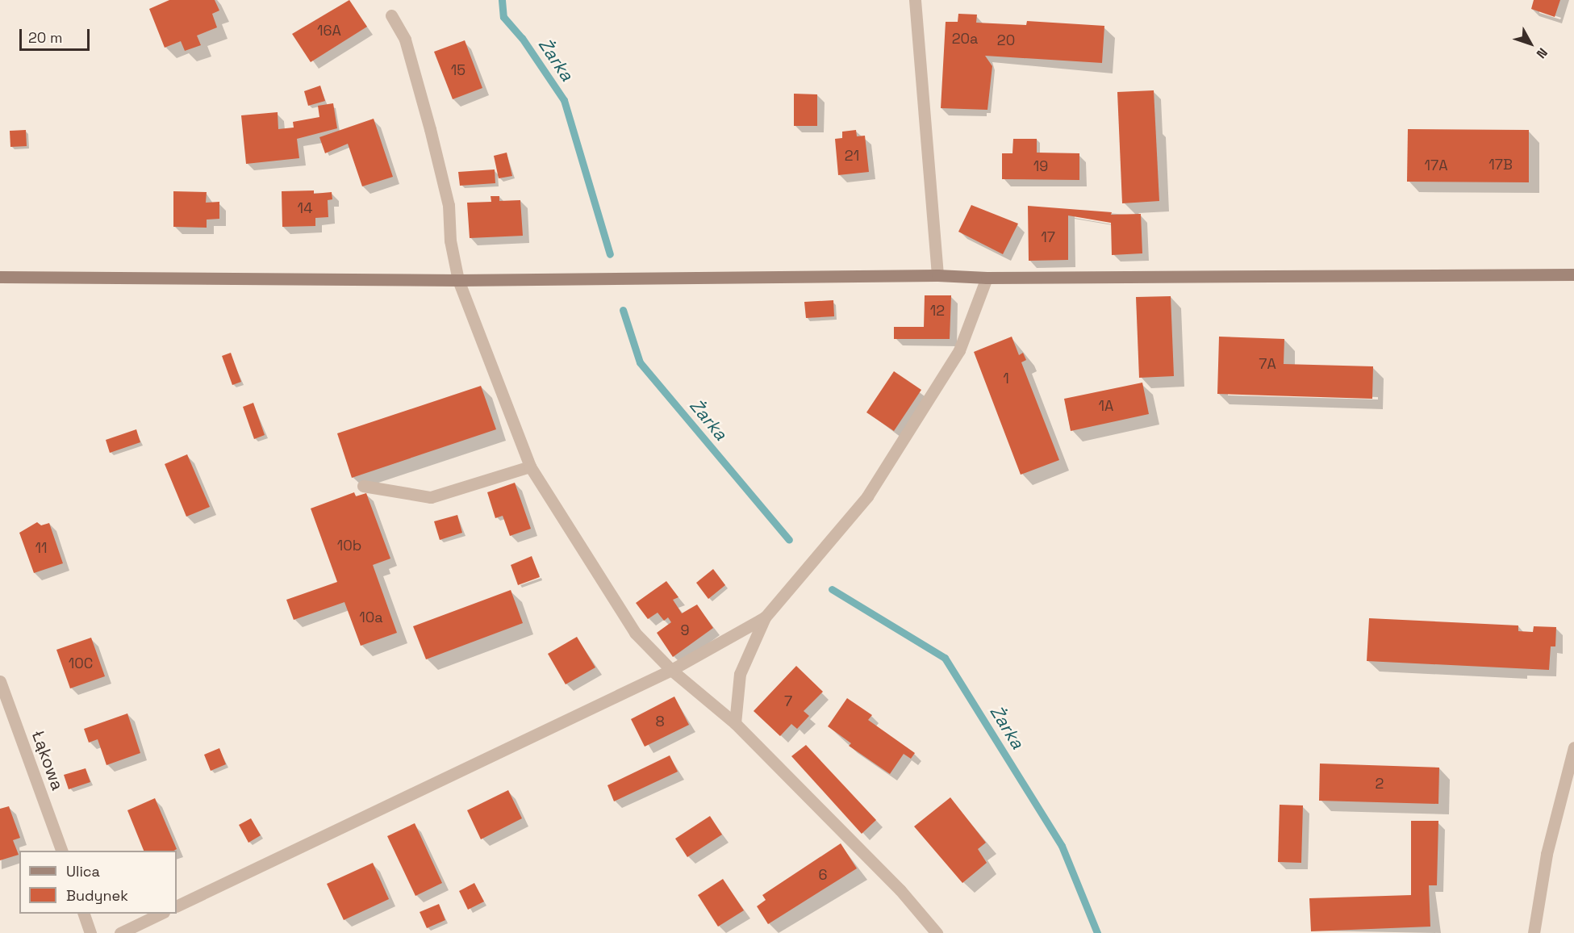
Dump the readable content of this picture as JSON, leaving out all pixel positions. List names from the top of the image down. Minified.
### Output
{"streets":{"street":["Łąkowa"]},"water":["Żarka"],"house_numbers":["16A","20a","20","15","21","17B","17A","19","14","17","12","7A","1","1A","10b","11","10a","9","10C","7","8","2","6"],"legend":["Ulica","Budynek"],"scale_bar":"20 m","north":"bottom right"}
